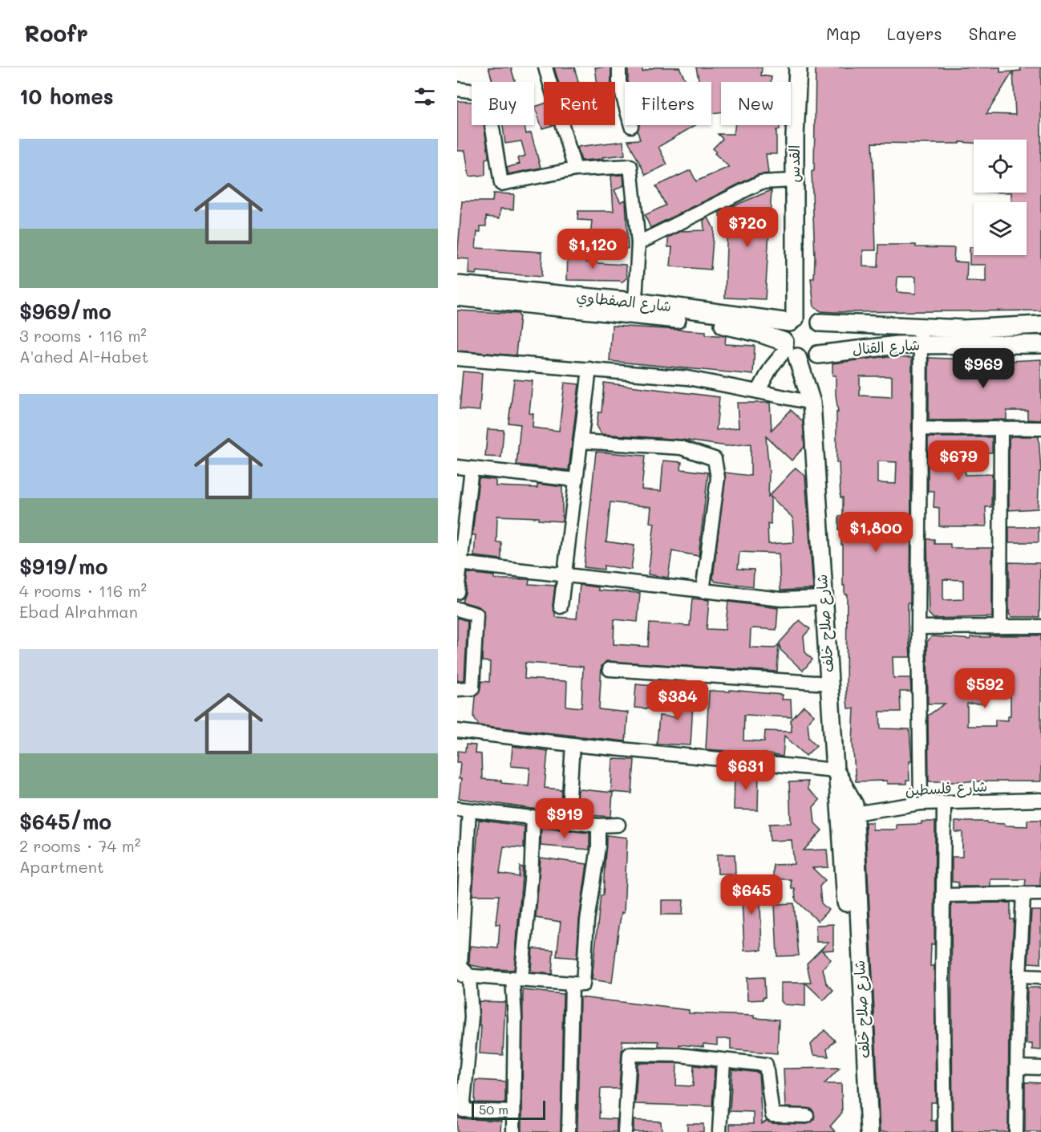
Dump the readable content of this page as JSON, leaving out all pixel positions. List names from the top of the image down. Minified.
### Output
{"streets":{"main road":["القدس","شارع الصفطاوي","شارع القنال","شارع صلاح خلف"],"street":["شارع فلسطين"]},"crossings":[["القدس","شارع الصفطاوي"],["القدس","شارع القنال"],["القدس","شارع صلاح خلف"],["شارع الصفطاوي","شارع القنال"],["شارع الصفطاوي","شارع صلاح خلف"],["شارع القنال","شارع صلاح خلف"],["شارع صلاح خلف","شارع فلسطين"]],"scale_bar":"50 m","page":{"header":"Roofr","nav":["Map","Layers","Share"],"heading":"10 homes","chip":["Buy","Rent","Filters","New"],"list":[{"name":"$969/mo","note":"3 rooms · 116 m² · A'ahed Al-Habet"},{"name":"$919/mo","note":"4 rooms · 116 m² · Ebad Alrahman"},{"name":"$645/mo","note":"2 rooms · 74 m² · Apartment"}],"price":["$720","$1,120","$969","$679","$1,800","$592","$384","$631","$919","$645"],"scale":"50 m"}}
